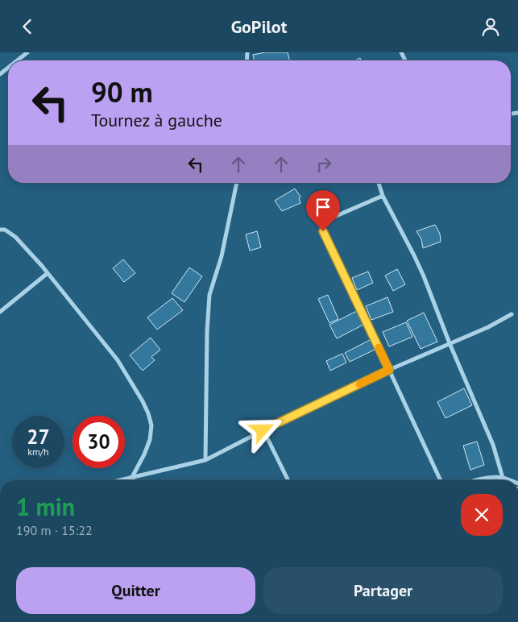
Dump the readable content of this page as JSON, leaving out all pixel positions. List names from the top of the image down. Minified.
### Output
{"page":{"header":"GoPilot","turn":["90 m","Tournez à gauche"],"speed":"27 km/h","limit":"30","heading":["1 min","190 m · 15:22"],"buttons":["Quitter","Partager"]}}
